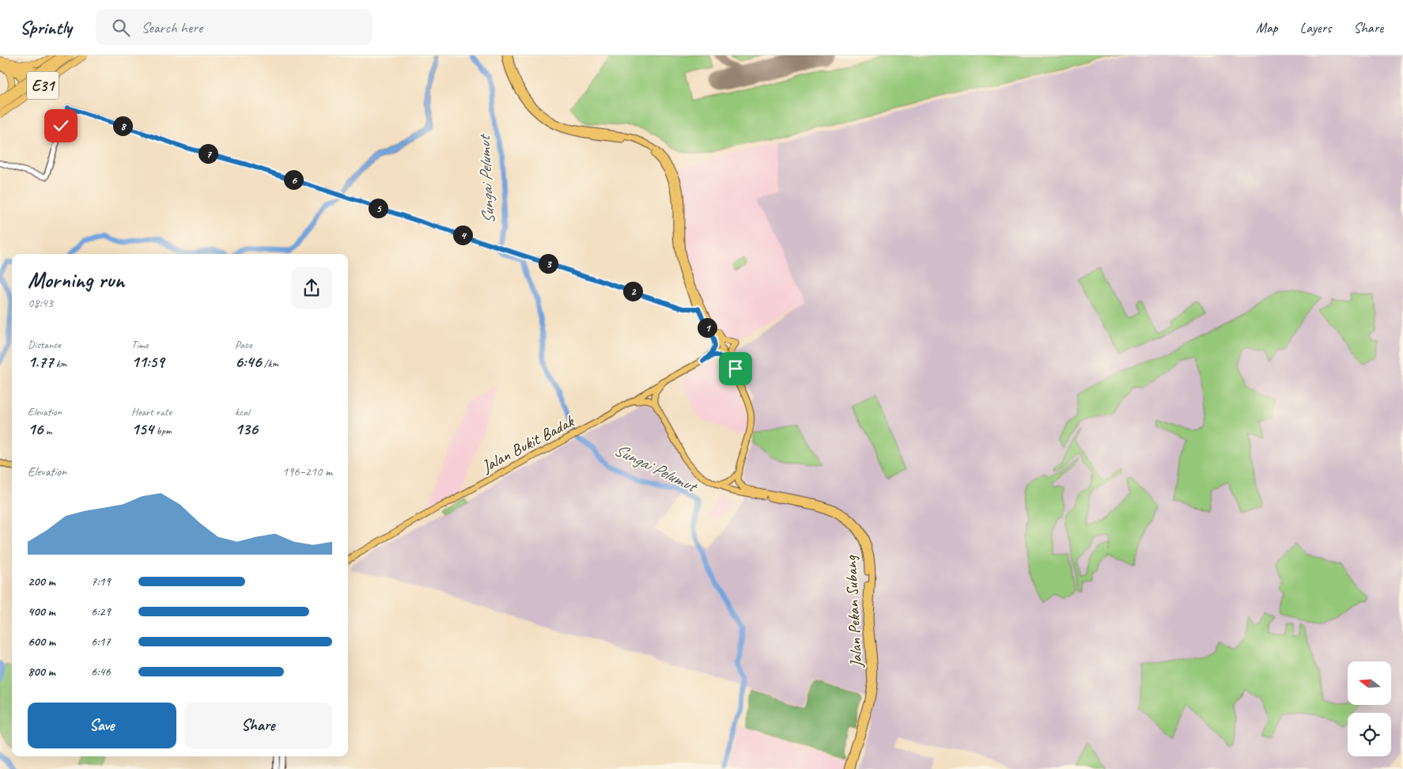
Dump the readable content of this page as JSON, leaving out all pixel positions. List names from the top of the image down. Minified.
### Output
{"streets":{"highway":["E31"],"main road":["Jalan Bukit Badak","Jalan Pekan Subang"]},"crossings":[["Jalan Bukit Badak","Jalan Pekan Subang"]],"water":["Sungai Pelumut"],"north":"left","page":{"header":"Sprintly","search":"Search here","nav":["Map","Layers","Share"],"pins":["8","7","6","5","4","3","2","1"],"heading":["Morning run","08:43"],"stats":[["Distance","1.77 km"],["Time","11:59"],["Pace","6:46 /km"],["Elevation","16 m"],["Heart rate","154 bpm"],["kcal","136"]],"chart":["Elevation","196–210 m"],"list":[{"name":"200 m","note":"7:19"},{"name":"400 m","note":"6:29"},{"name":"600 m","note":"6:17"},{"name":"800 m","note":"6:46"}],"buttons":["Save","Share"]}}
